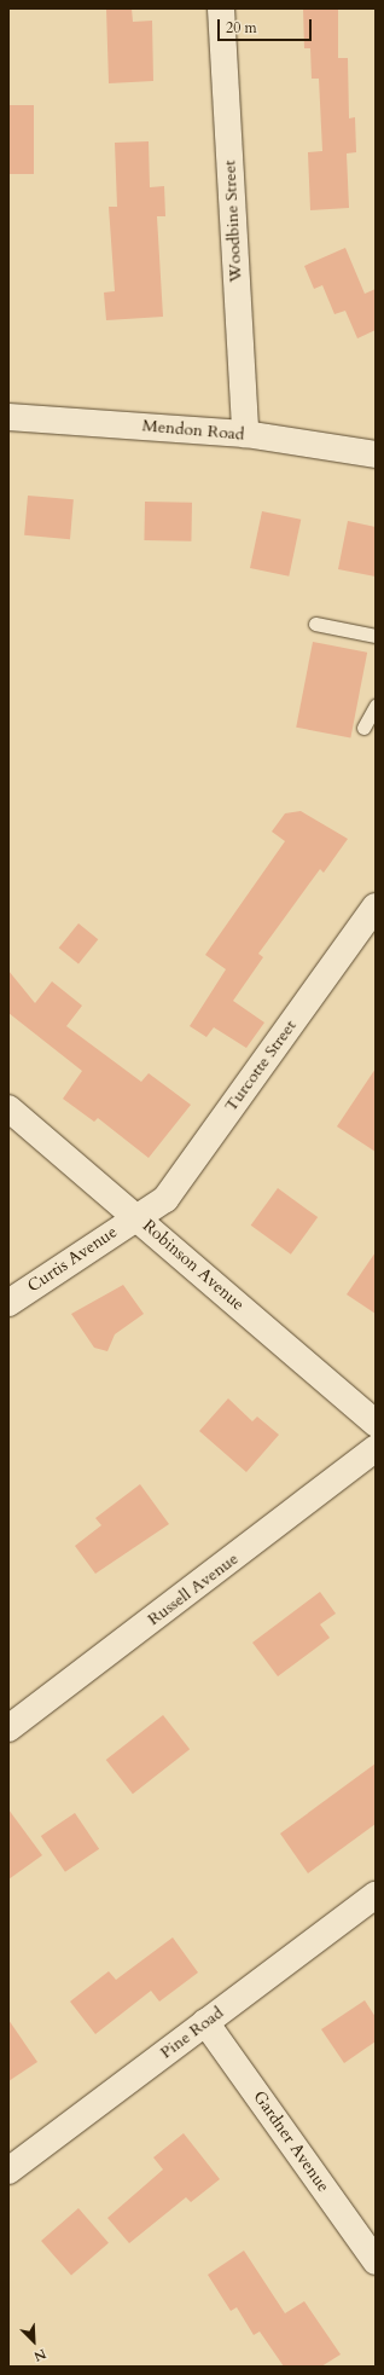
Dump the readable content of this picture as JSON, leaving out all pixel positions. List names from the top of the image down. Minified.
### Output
{"streets":{"street":["Woodbine Street","Mendon Road","Turcotte Street","Curtis Avenue","Robinson Avenue","Russell Avenue","Pine Road","Gardner Avenue"]},"crossings":[["Woodbine Street","Mendon Road"],["Turcotte Street","Curtis Avenue"],["Turcotte Street","Robinson Avenue"],["Curtis Avenue","Robinson Avenue"],["Pine Road","Gardner Avenue"]],"scale_bar":"20 m","north":"bottom right"}
